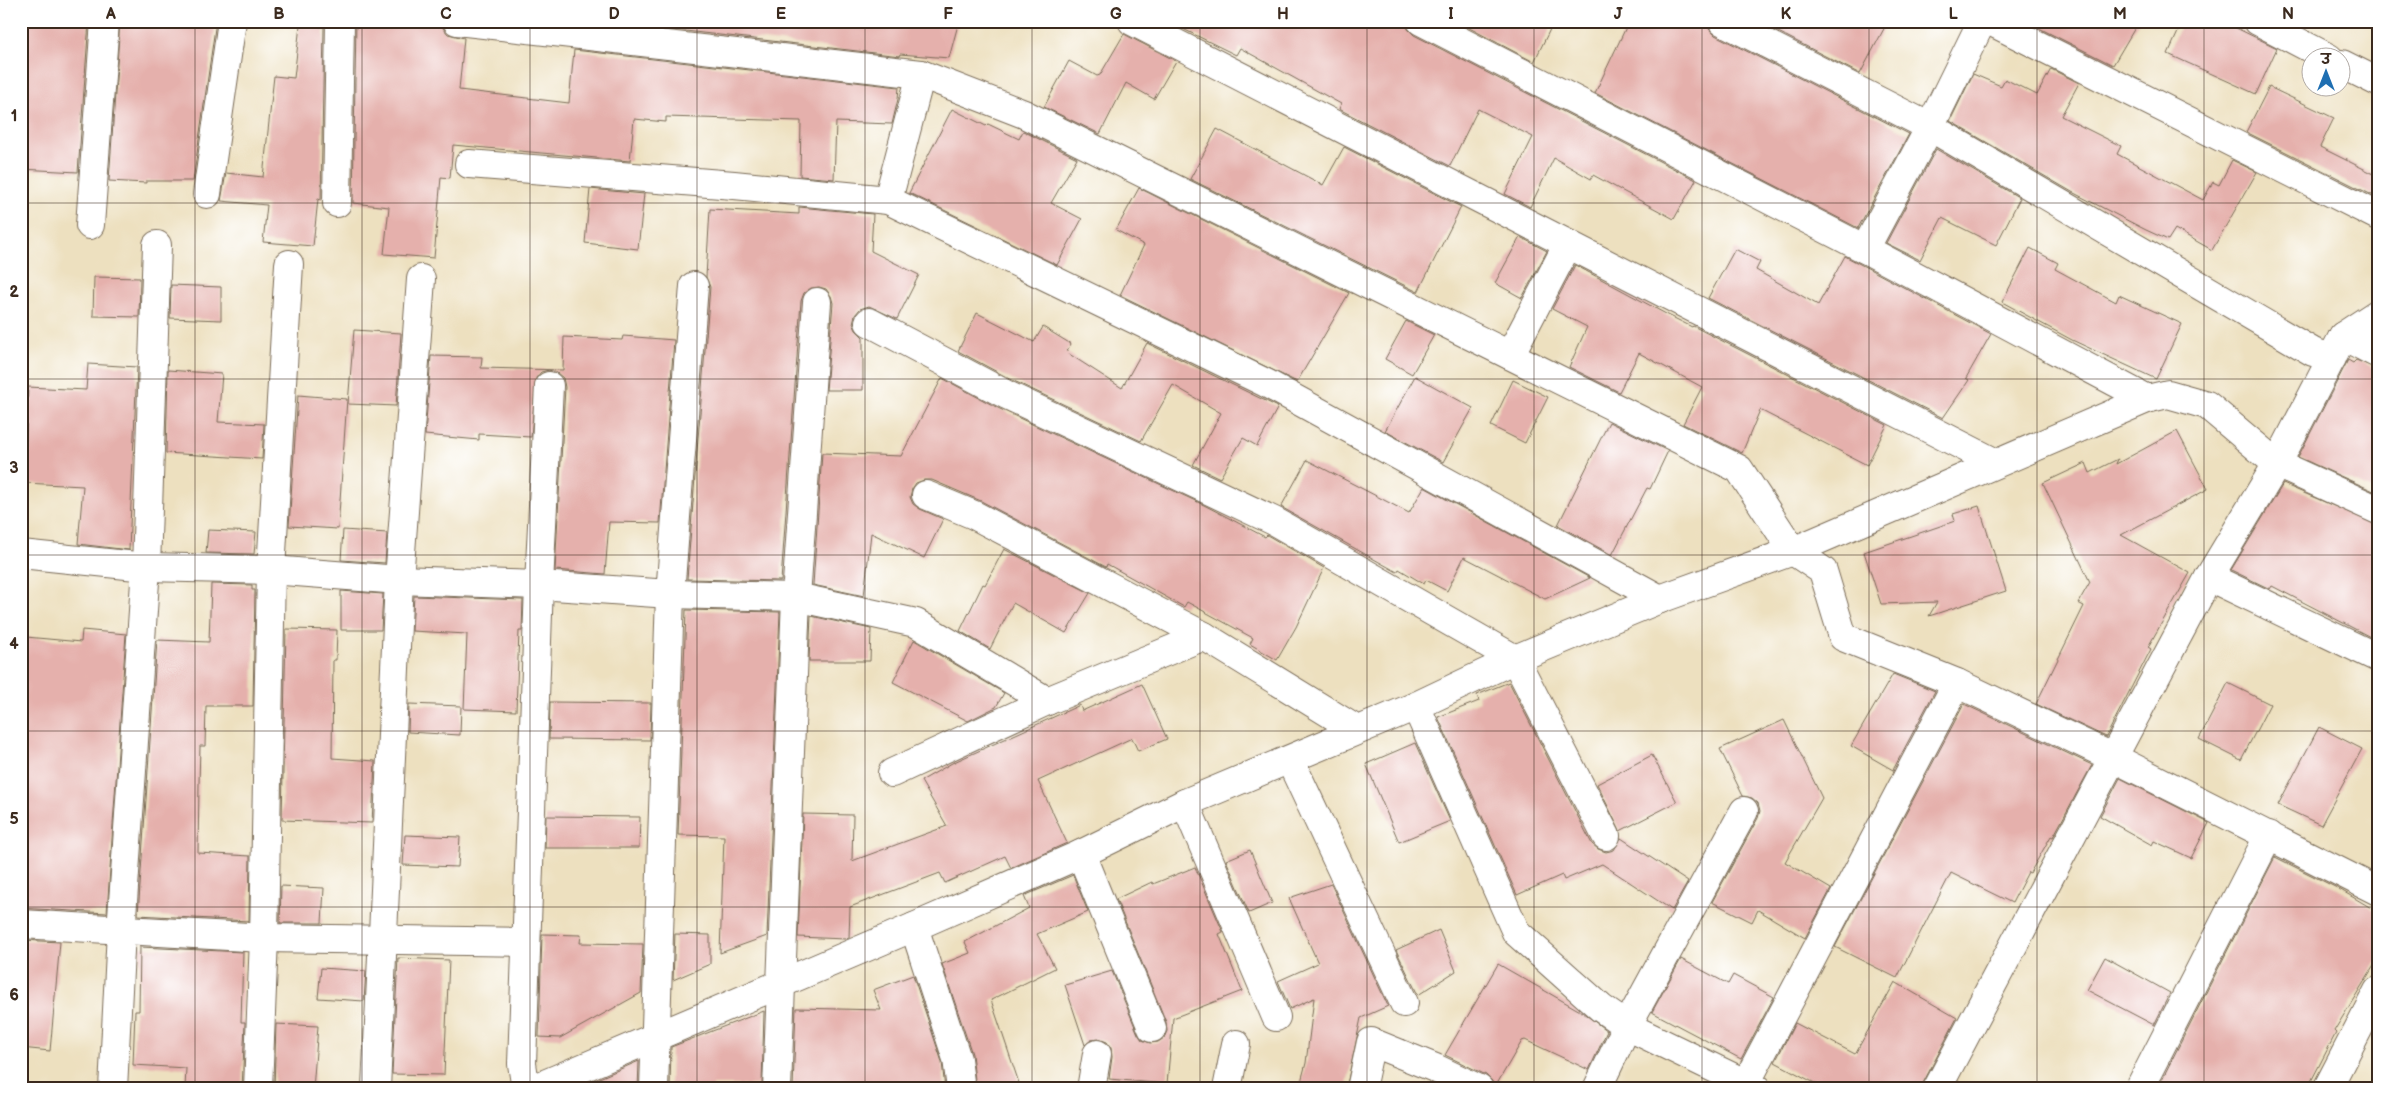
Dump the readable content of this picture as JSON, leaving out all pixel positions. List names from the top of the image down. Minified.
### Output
{"north":"top","grid":{"columns":["A","B","C","D","E","F","G","H","I","J","K","L","M","N"],"rows":["1","2","3","4","5","6"]}}
